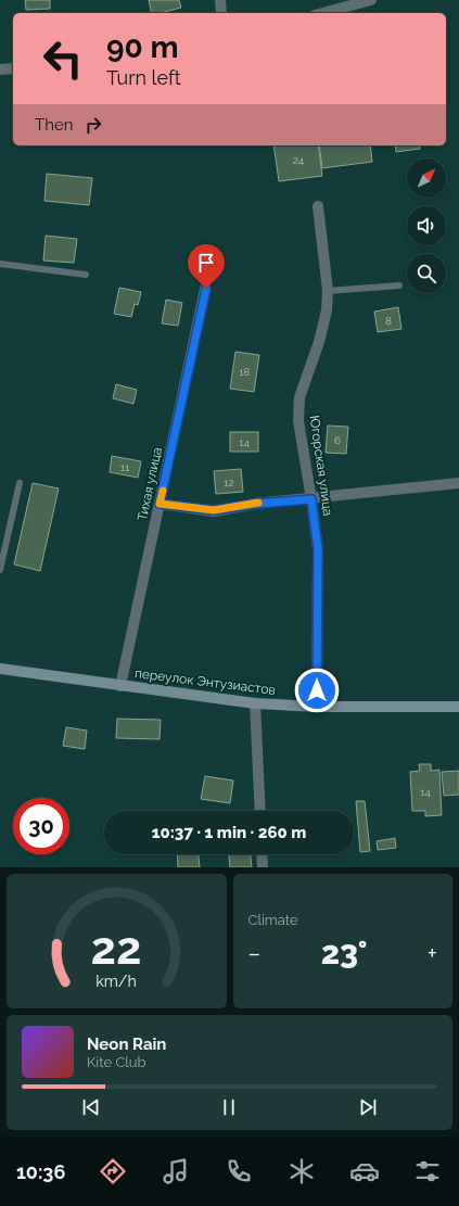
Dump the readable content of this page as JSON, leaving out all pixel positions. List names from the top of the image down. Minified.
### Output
{"streets":{"main road":["переулок Энтузиастов"],"street":["Югорская улица","Тихая улица"]},"crossings":[["Югорская улица","переулок Энтузиастов"],["Тихая улица","переулок Энтузиастов"]],"house_numbers":["24","8","18","6","14","11","12","14"],"north":"top right","page":{"turn":["90 m","Turn left"],"then":"Then","limit":"30","trip":"10:37 · 1 min · 260 m","tile":"Climate","heat":["−","23°","+"],"song":["Neon Rain","Kite Club"],"tabs":"10:36","gauge":["22","km/h"]}}
